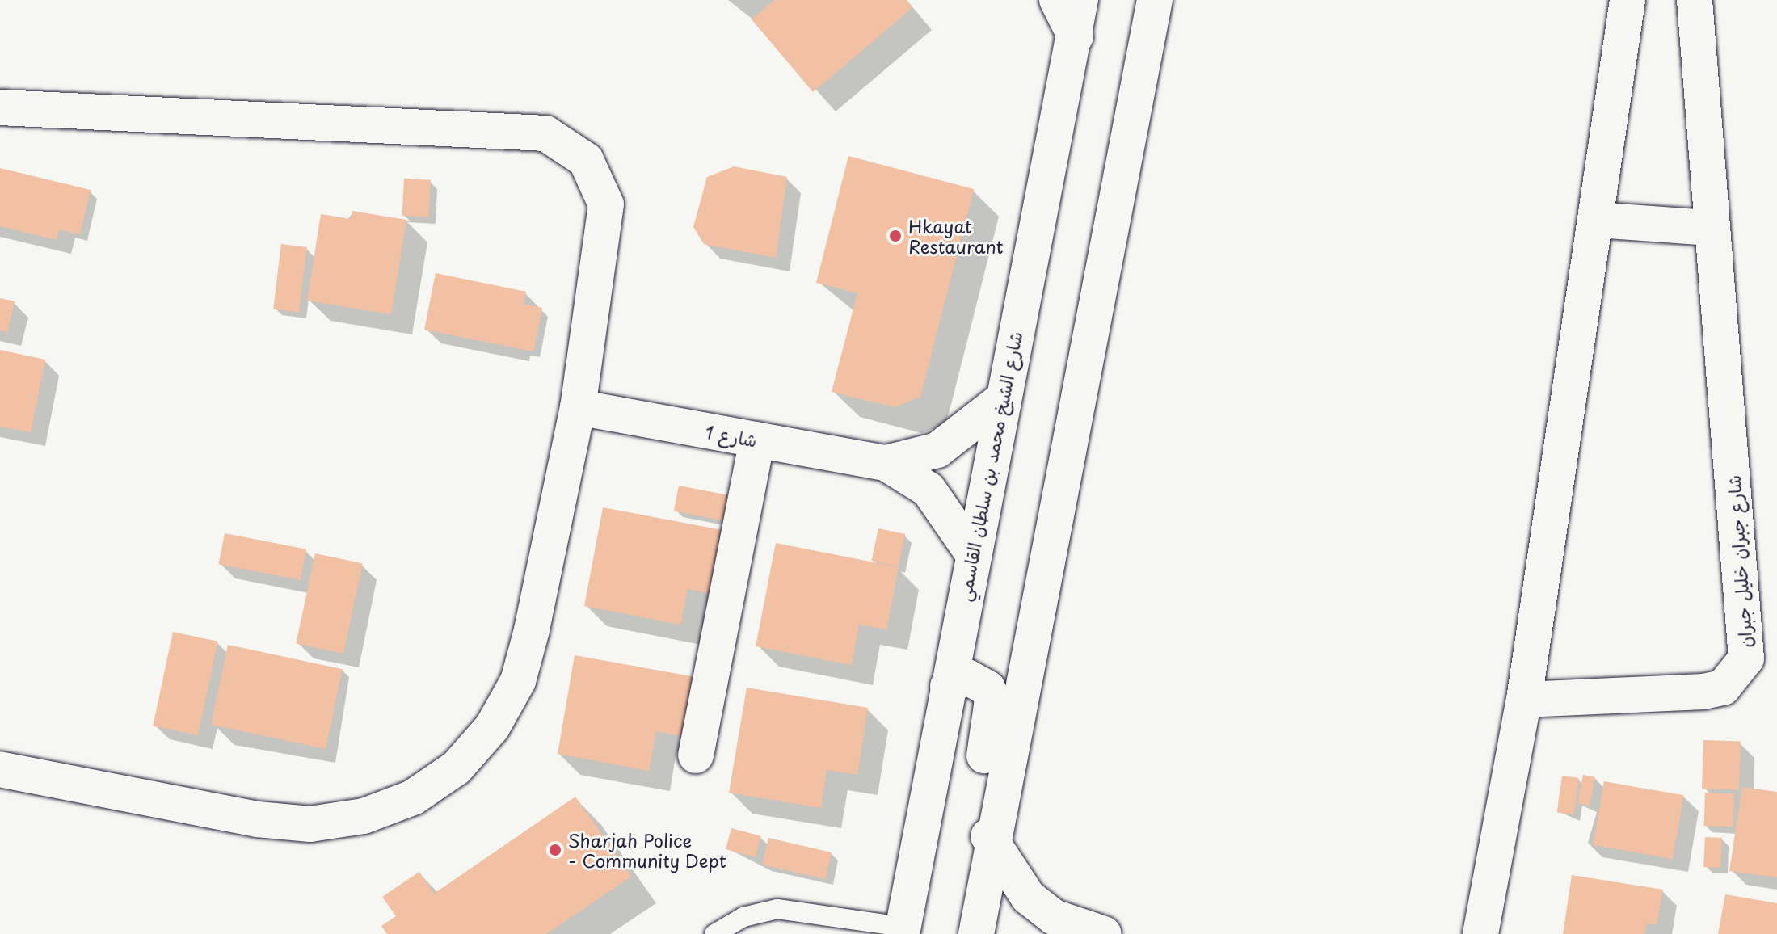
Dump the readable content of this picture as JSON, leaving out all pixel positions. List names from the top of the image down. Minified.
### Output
{"streets":{"street":["شارع 1","شارع الشيخ محمد بن سلطان القاسمي","شارع جبران خليل جبران"]},"crossings":[["شارع 1","شارع الشيخ محمد بن سلطان القاسمي"]],"places":["Hkayat Restaurant","Sharjah Police - Community Dept"]}
